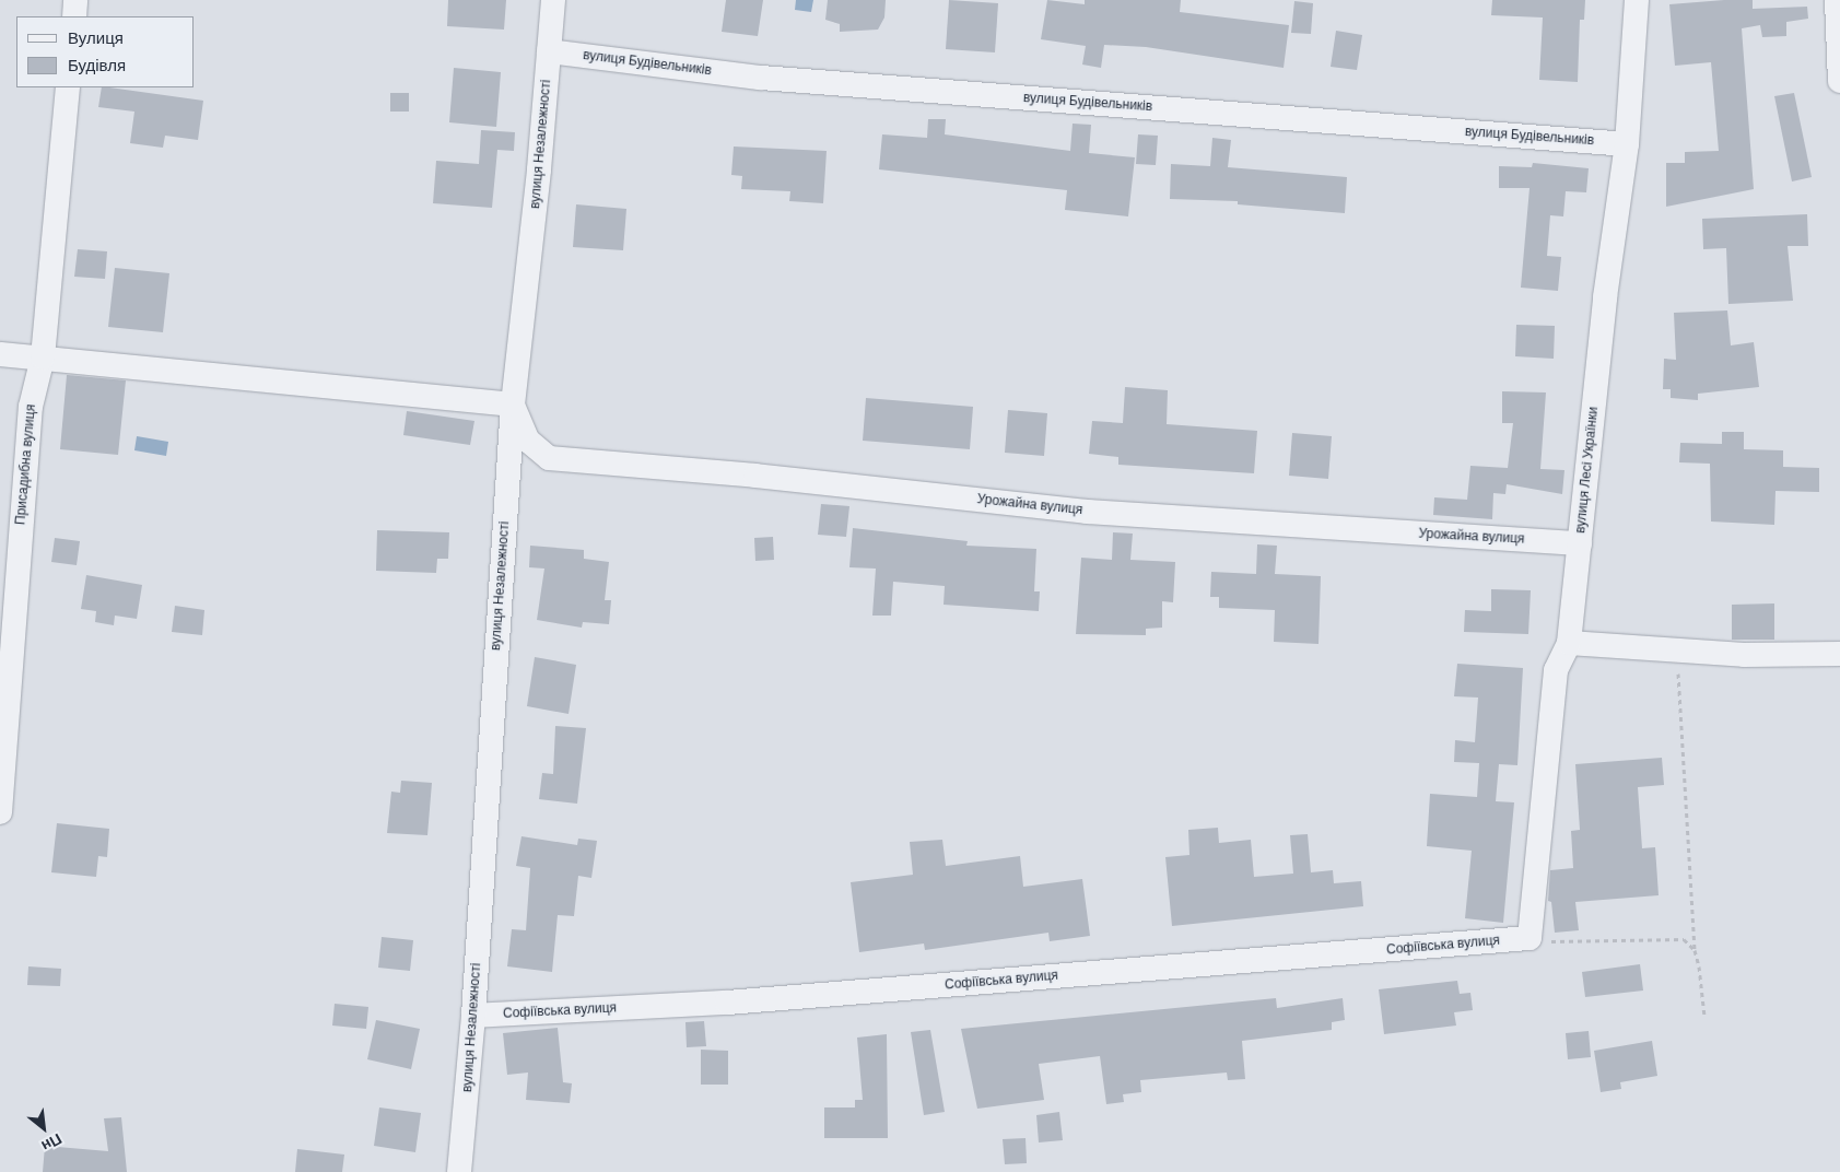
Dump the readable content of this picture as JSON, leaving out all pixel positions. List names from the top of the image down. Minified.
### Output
{"streets":{"street":["вулиця Будівельників","вулиця Незалежності","Присадибна вулиця","вулиця Лесі Українки","Урожайна вулиця","Софіївська вулиця"]},"crossings":[["вулиця Будівельників","вулиця Незалежності"],["вулиця Будівельників","вулиця Лесі Українки"],["вулиця Незалежності","Урожайна вулиця"],["вулиця Незалежності","Софіївська вулиця"],["вулиця Лесі Українки","Урожайна вулиця"],["вулиця Лесі Українки","Софіївська вулиця"]],"legend":["Вулиця","Будівля"],"north":"bottom right"}
